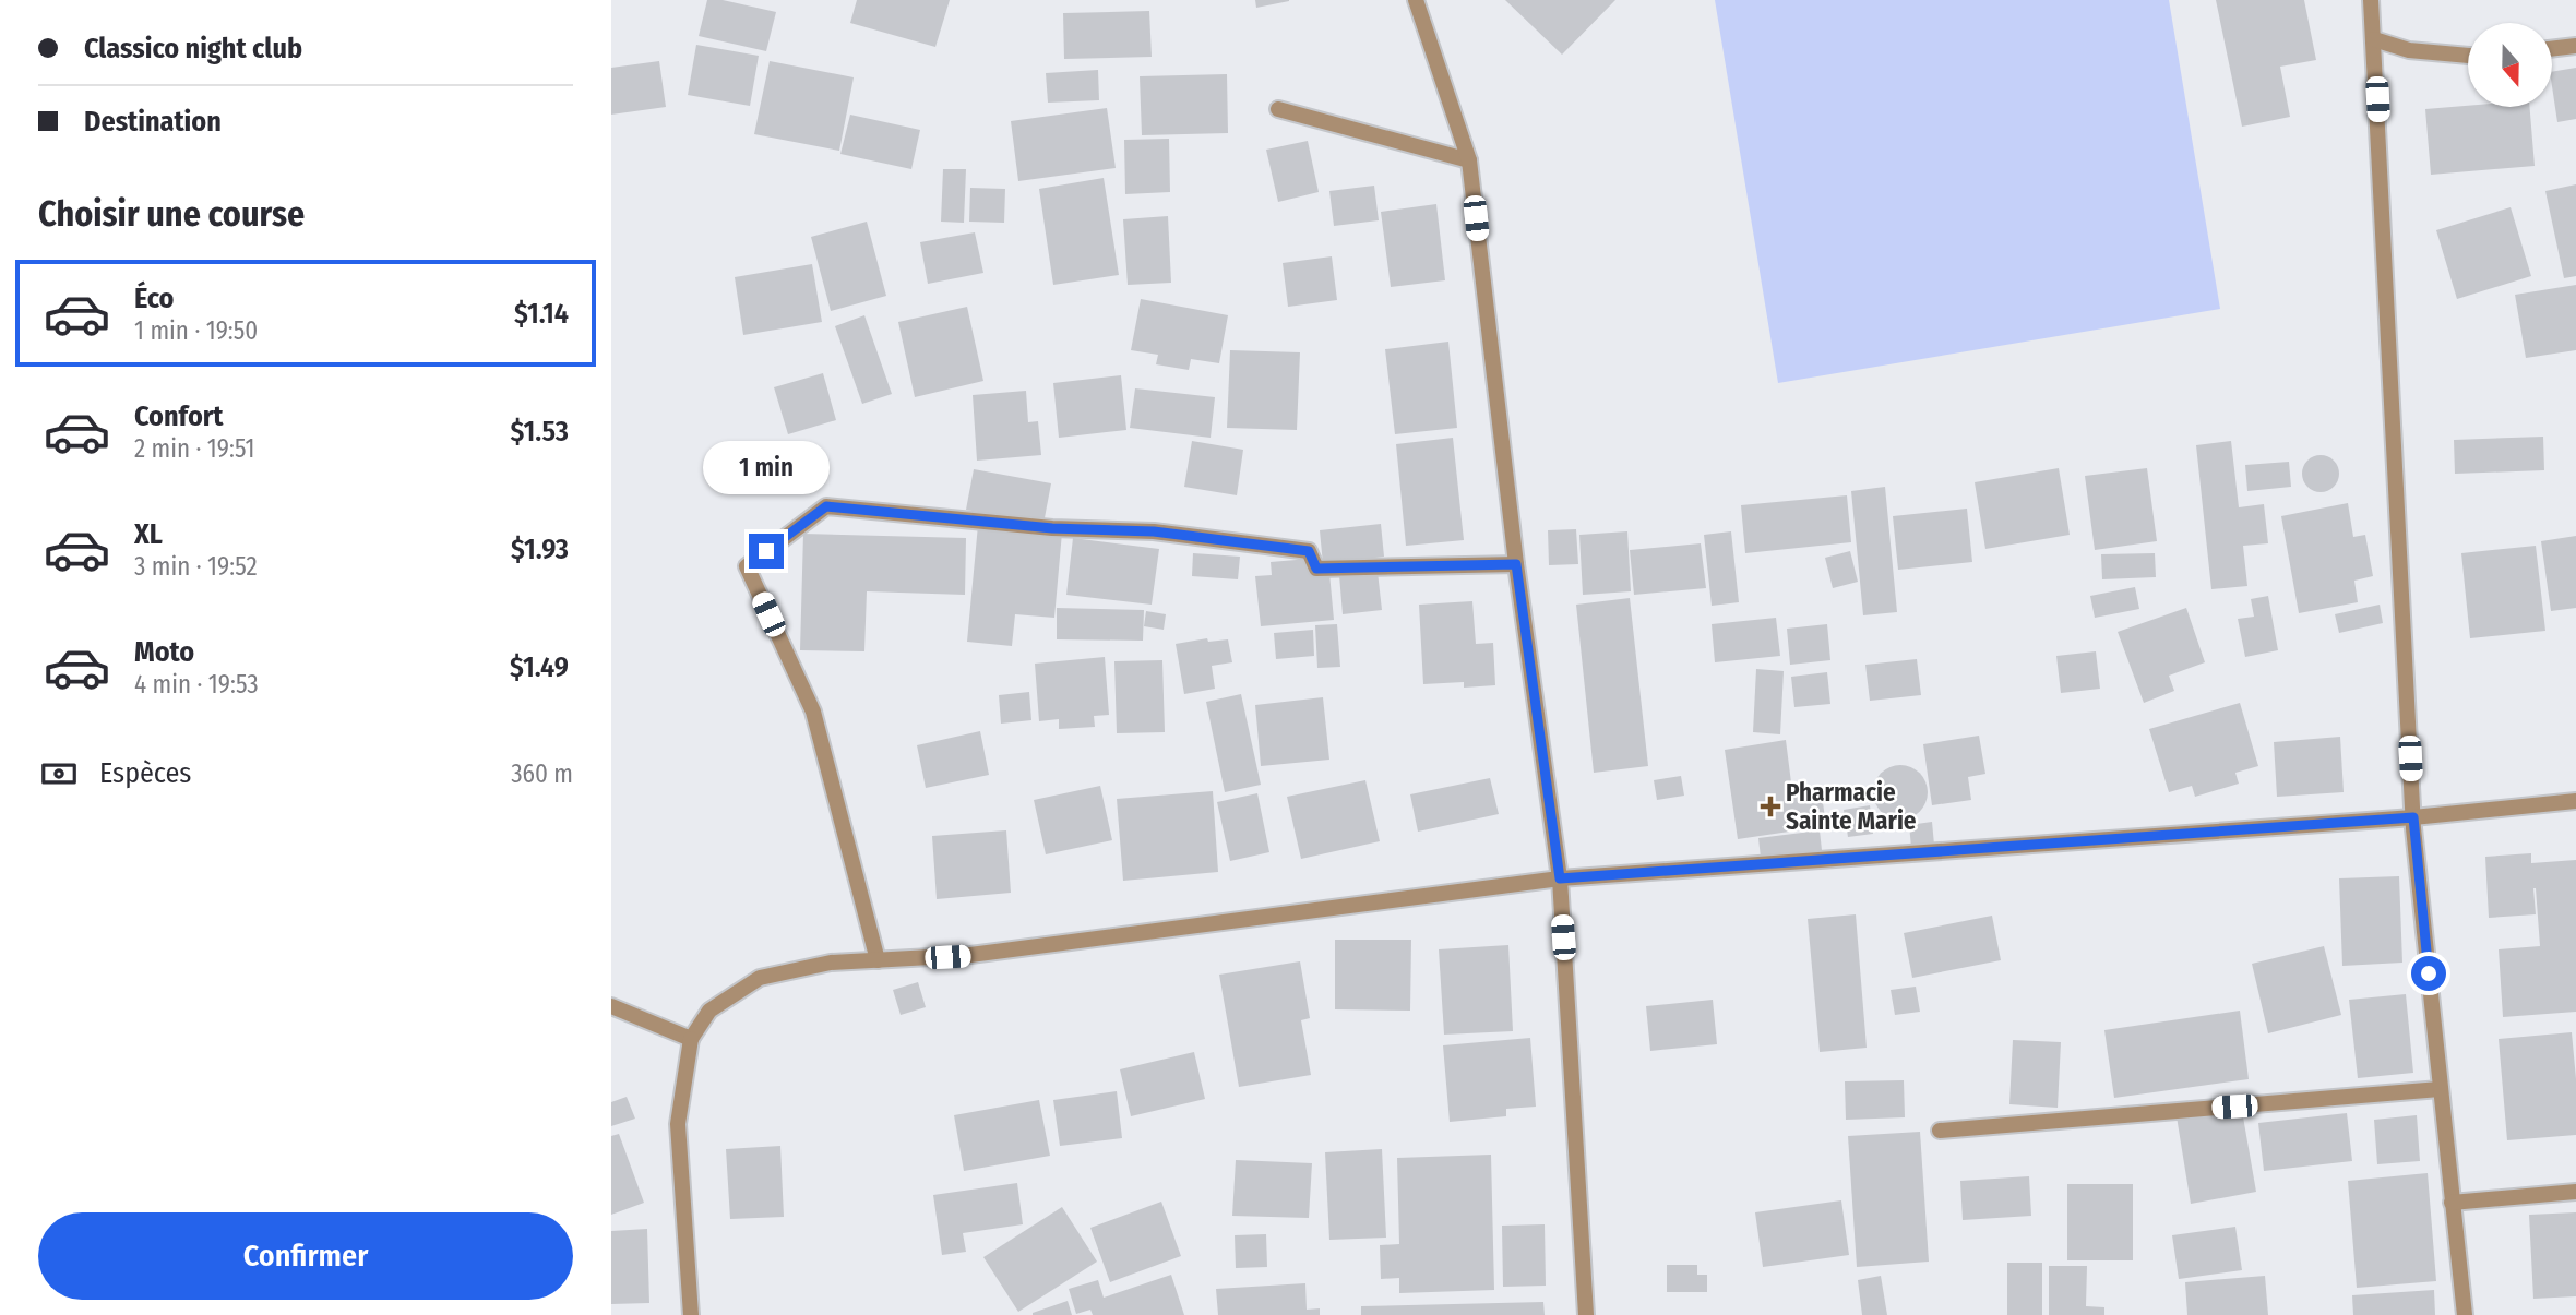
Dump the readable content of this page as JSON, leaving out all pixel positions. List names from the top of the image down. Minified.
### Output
{"places":{"health":["Pharmacie Sainte Marie"]},"north":"bottom","page":{"banner":["Classico night club","Destination"],"heading":"Choisir une course","list":[{"name":"Éco","note":"1 min · 19:50","value":"$1.14"},{"name":"Confort","note":"2 min · 19:51","value":"$1.53"},{"name":"XL","note":"3 min · 19:52","value":"$1.93"},{"name":"Moto","note":"4 min · 19:53","value":"$1.49"}],"bubble":"1 min","pay":["Espèces","360 m"],"buttons":"Confirmer"}}
